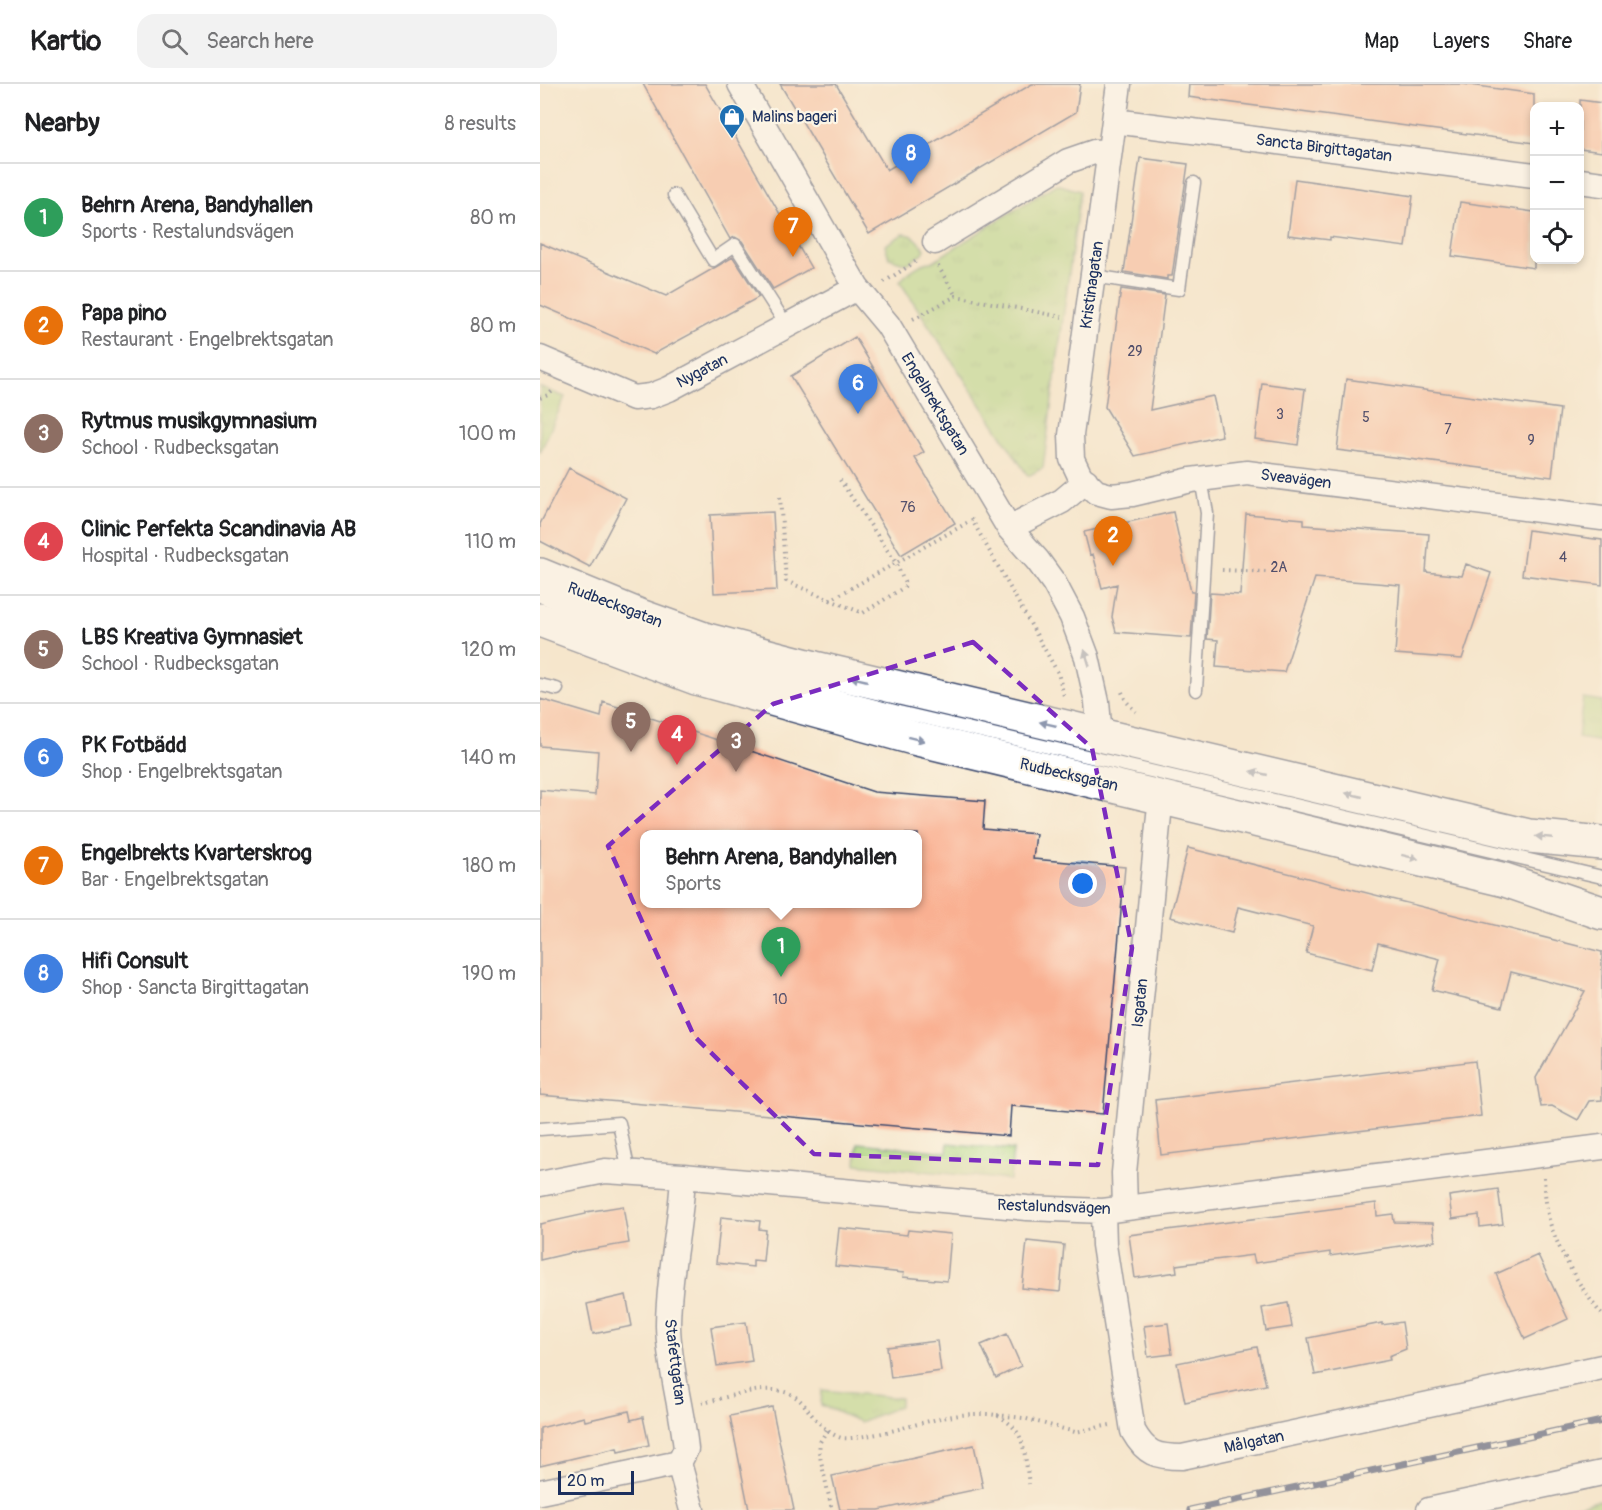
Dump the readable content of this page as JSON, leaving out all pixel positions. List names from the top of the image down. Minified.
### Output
{"streets":{"main road":["Rudbecksgatan"],"street":["Sancta Birgittagatan","Kristinagatan","Nygatan","Engelbrektsgatan","Sveavägen","Isgatan","Restalundsvägen","Stafettgatan","Målgatan"]},"crossings":[["Sancta Birgittagatan","Kristinagatan"],["Kristinagatan","Sveavägen"],["Nygatan","Engelbrektsgatan"],["Engelbrektsgatan","Rudbecksgatan"],["Rudbecksgatan","Isgatan"],["Isgatan","Restalundsvägen"],["Isgatan","Målgatan"],["Restalundsvägen","Stafettgatan"],["Restalundsvägen","Målgatan"]],"places":{"shop":["Malins bageri"]},"house_numbers":["29","3","5","7","9","76","4","2A","10"],"scale_bar":"20 m","page":{"header":"Kartio","search":"Search here","nav":["Map","Layers","Share"],"heading":["Nearby","8 results"],"map_buttons":["+","−"],"pins":["8","7","6","2","5","4","3","1"],"list":[{"mark":"1","name":"Behrn Arena, Bandyhallen","note":"Sports · Restalundsvägen","value":"80 m"},{"mark":"2","name":"Papa pino","note":"Restaurant · Engelbrektsgatan","value":"80 m"},{"mark":"3","name":"Rytmus musikgymnasium","note":"School · Rudbecksgatan","value":"100 m"},{"mark":"4","name":"Clinic Perfekta Scandinavia AB","note":"Hospital · Rudbecksgatan","value":"110 m"},{"mark":"5","name":"LBS Kreativa Gymnasiet","note":"School · Rudbecksgatan","value":"120 m"},{"mark":"6","name":"PK Fotbädd","note":"Shop · Engelbrektsgatan","value":"140 m"},{"mark":"7","name":"Engelbrekts Kvarterskrog","note":"Bar · Engelbrektsgatan","value":"180 m"},{"mark":"8","name":"Hifi Consult","note":"Shop · Sancta Birgittagatan","value":"190 m"}],"popup":["Behrn Arena, Bandyhallen","Sports"],"scale":"20 m"}}
